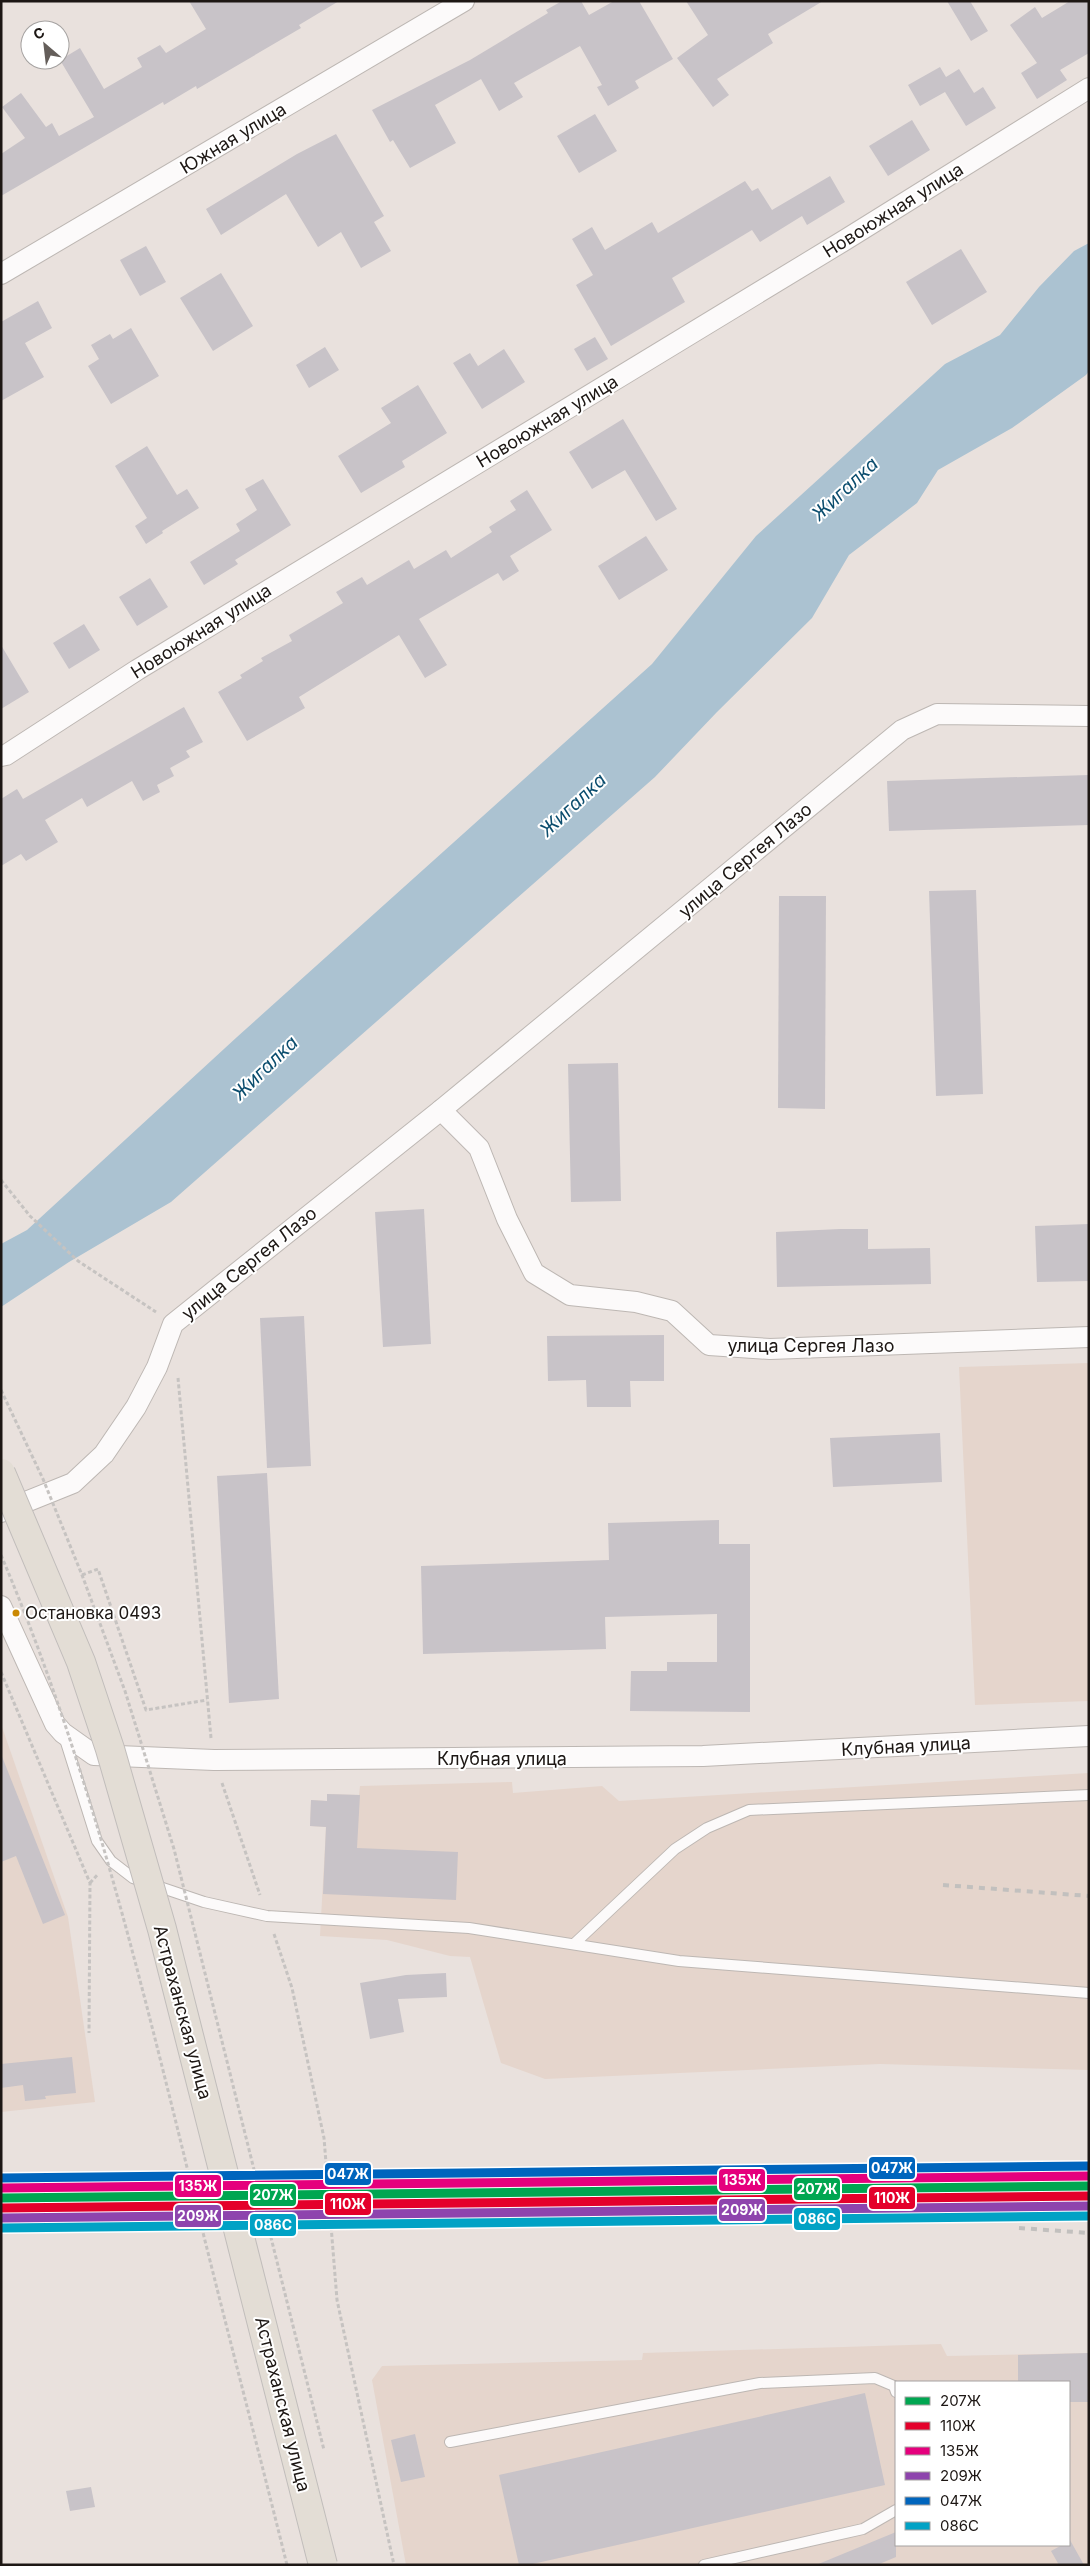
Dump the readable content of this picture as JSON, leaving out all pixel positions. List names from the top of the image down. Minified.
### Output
{"streets":{"main road":["Астраханская улица"],"street":["Южная улица","Новоюжная улица","улица Сергея Лазо","Клубная улица"]},"water":["Жигалка"],"places":["Остановка 0493"],"lines":["transit line 047Ж","transit line 135Ж","transit line 207Ж","transit line 110Ж","transit line 209Ж","transit line 086С"],"legend":["207Ж","110Ж","135Ж","209Ж","047Ж","086С"],"north":"top left"}
